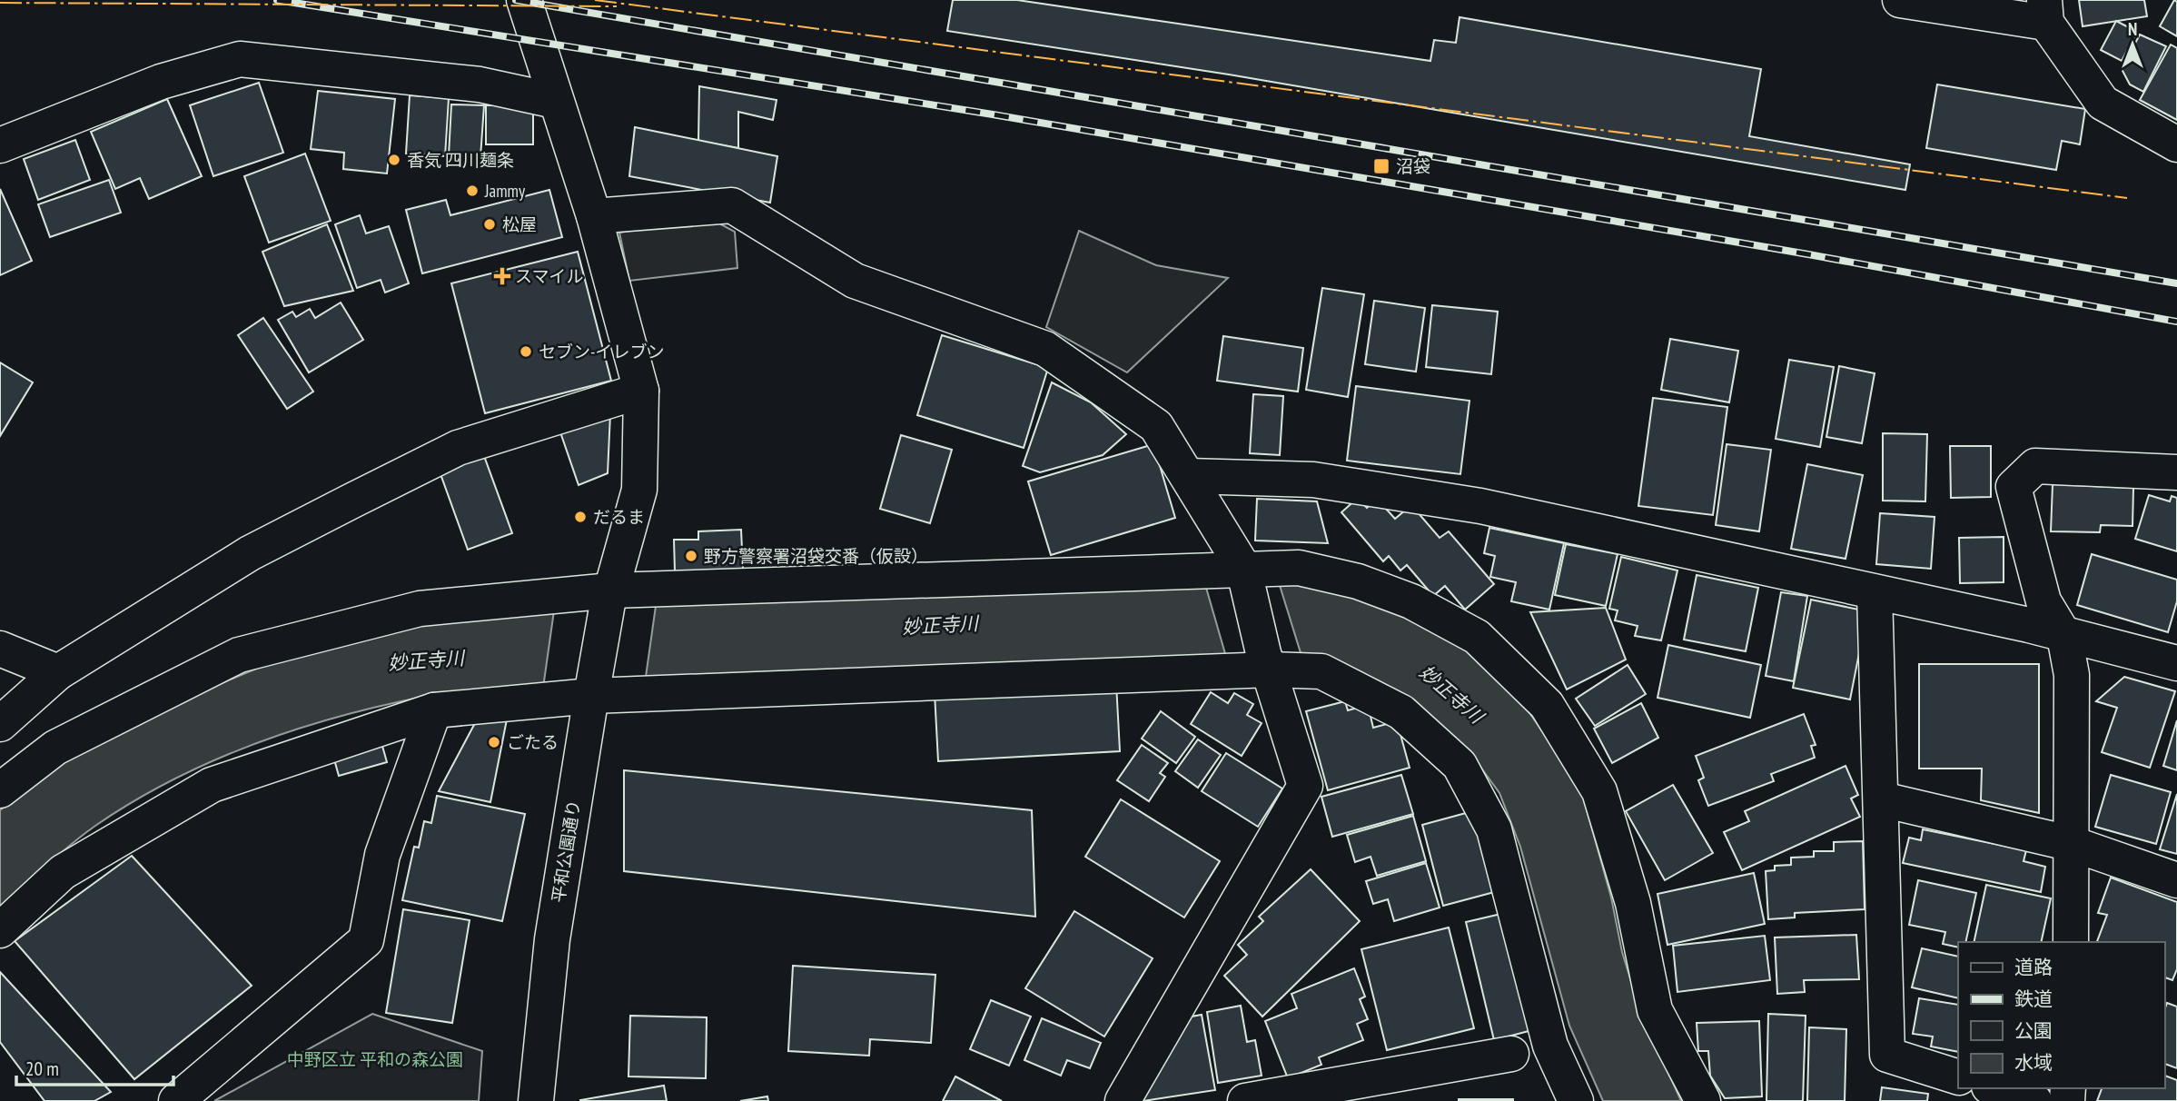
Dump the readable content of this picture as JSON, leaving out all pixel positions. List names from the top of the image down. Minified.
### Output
{"streets":{"street":["平和公園通り"]},"water":["妙正寺川"],"parks":["中野区立 平和の森公園"],"places":{"other":["香気 四川麺条","Jammy","松屋","セブン-イレブン","だるま","野方警察署沼袋交番（仮設）","ごたる"],"transit":["沼袋"],"health":["スマイル"]},"legend":["道路","鉄道","公園","水域"],"scale_bar":"20 m","north":"top"}
